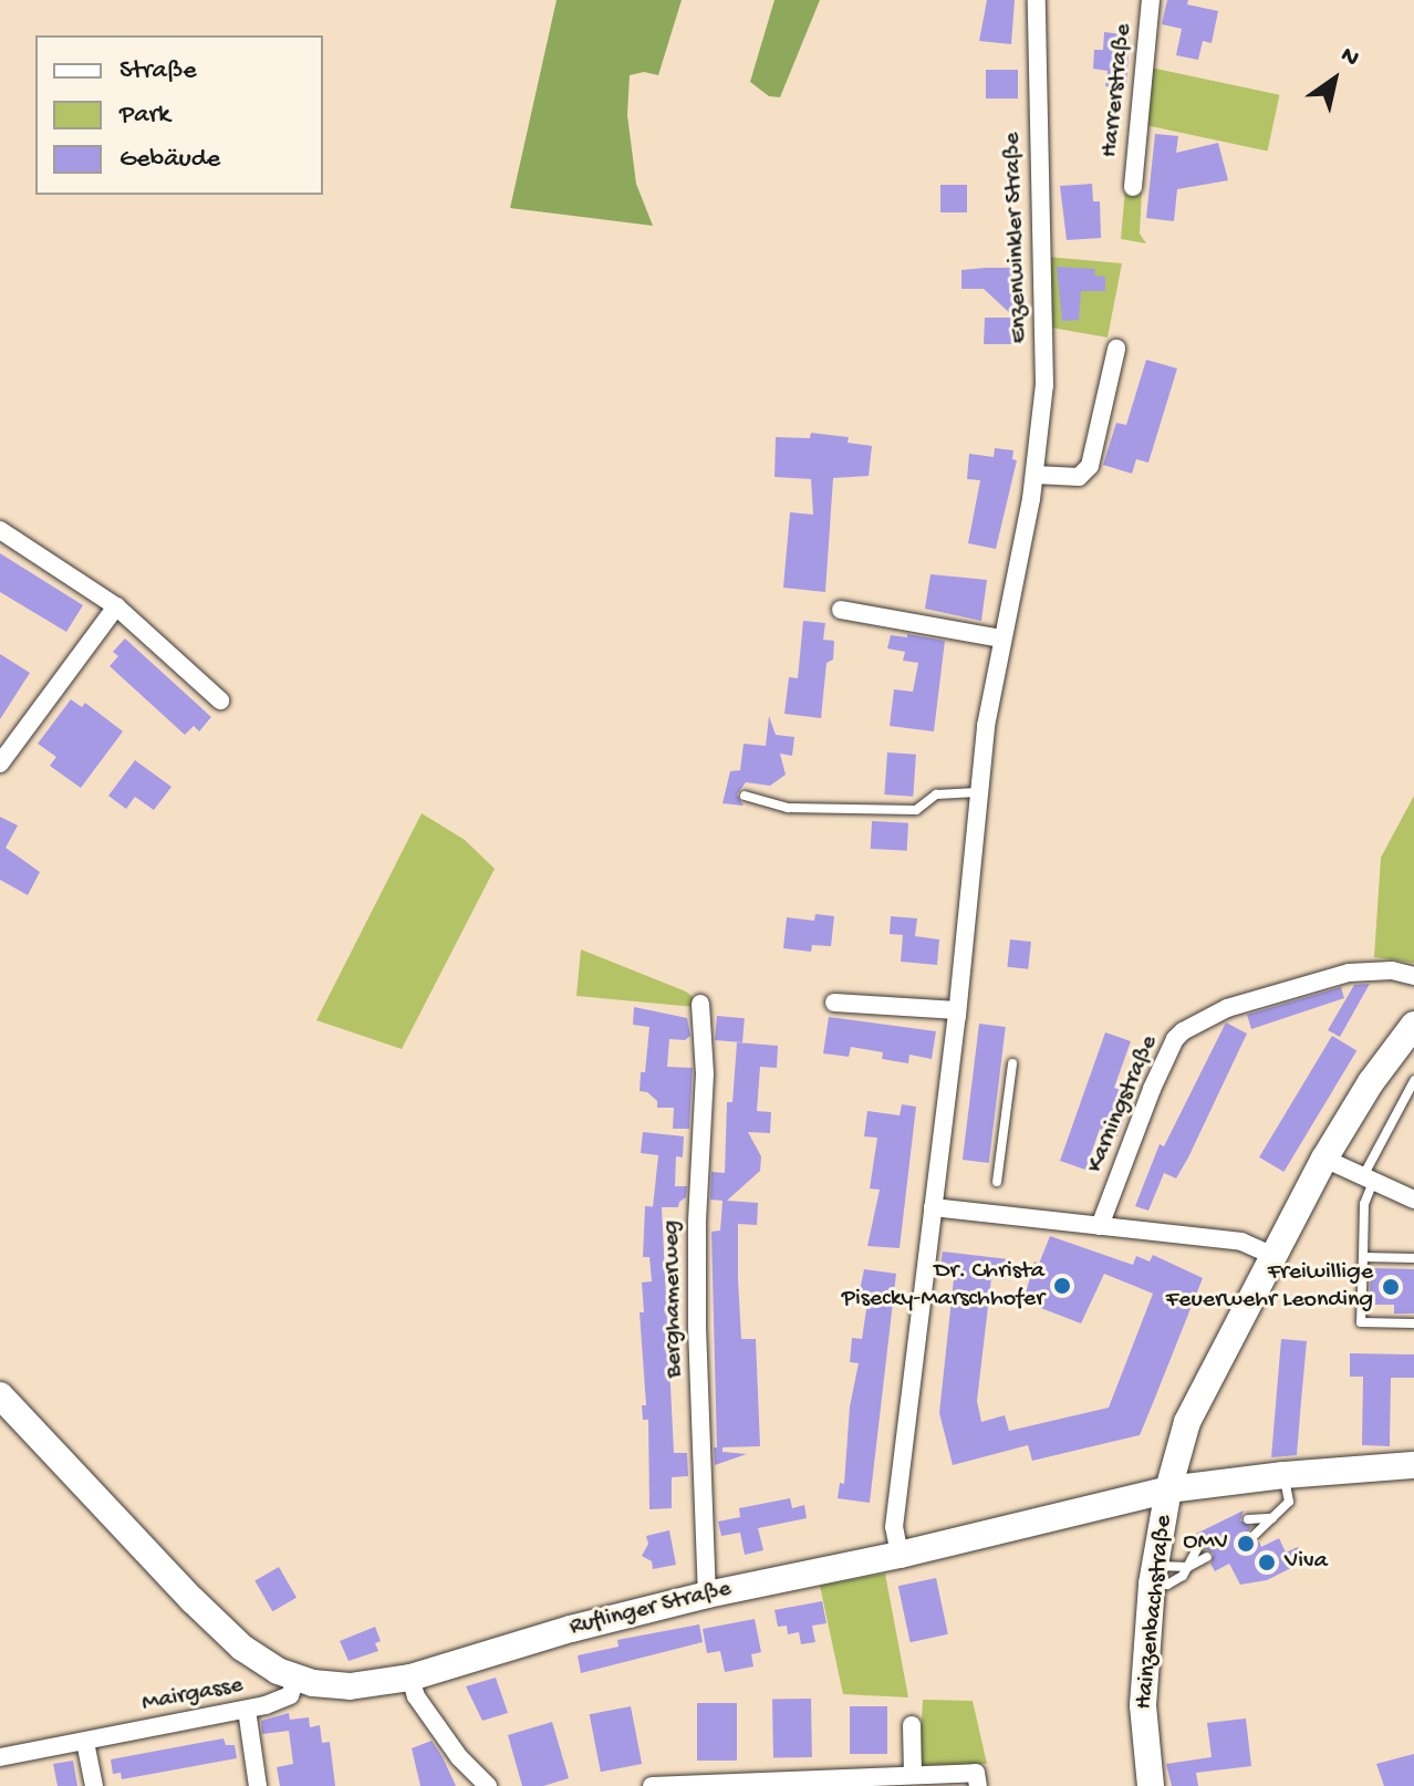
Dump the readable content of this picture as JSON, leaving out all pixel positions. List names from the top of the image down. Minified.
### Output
{"streets":{"street":["Harrerstraße","Enzenwinkler Straße","Karningstraße","Berghamerweg","Ruflinger Straße","Hainzenbachstraße","Mairgasse"]},"crossings":[["Enzenwinkler Straße","Ruflinger Straße"],["Berghamerweg","Ruflinger Straße"],["Ruflinger Straße","Hainzenbachstraße"],["Ruflinger Straße","Mairgasse"]],"places":["Dr. Christa Pisecky-Marschhofer","Freiwillige Feuerwehr Leonding","OMV","Viva"],"legend":["Straße","Park","Gebäude"],"north":"top right"}
